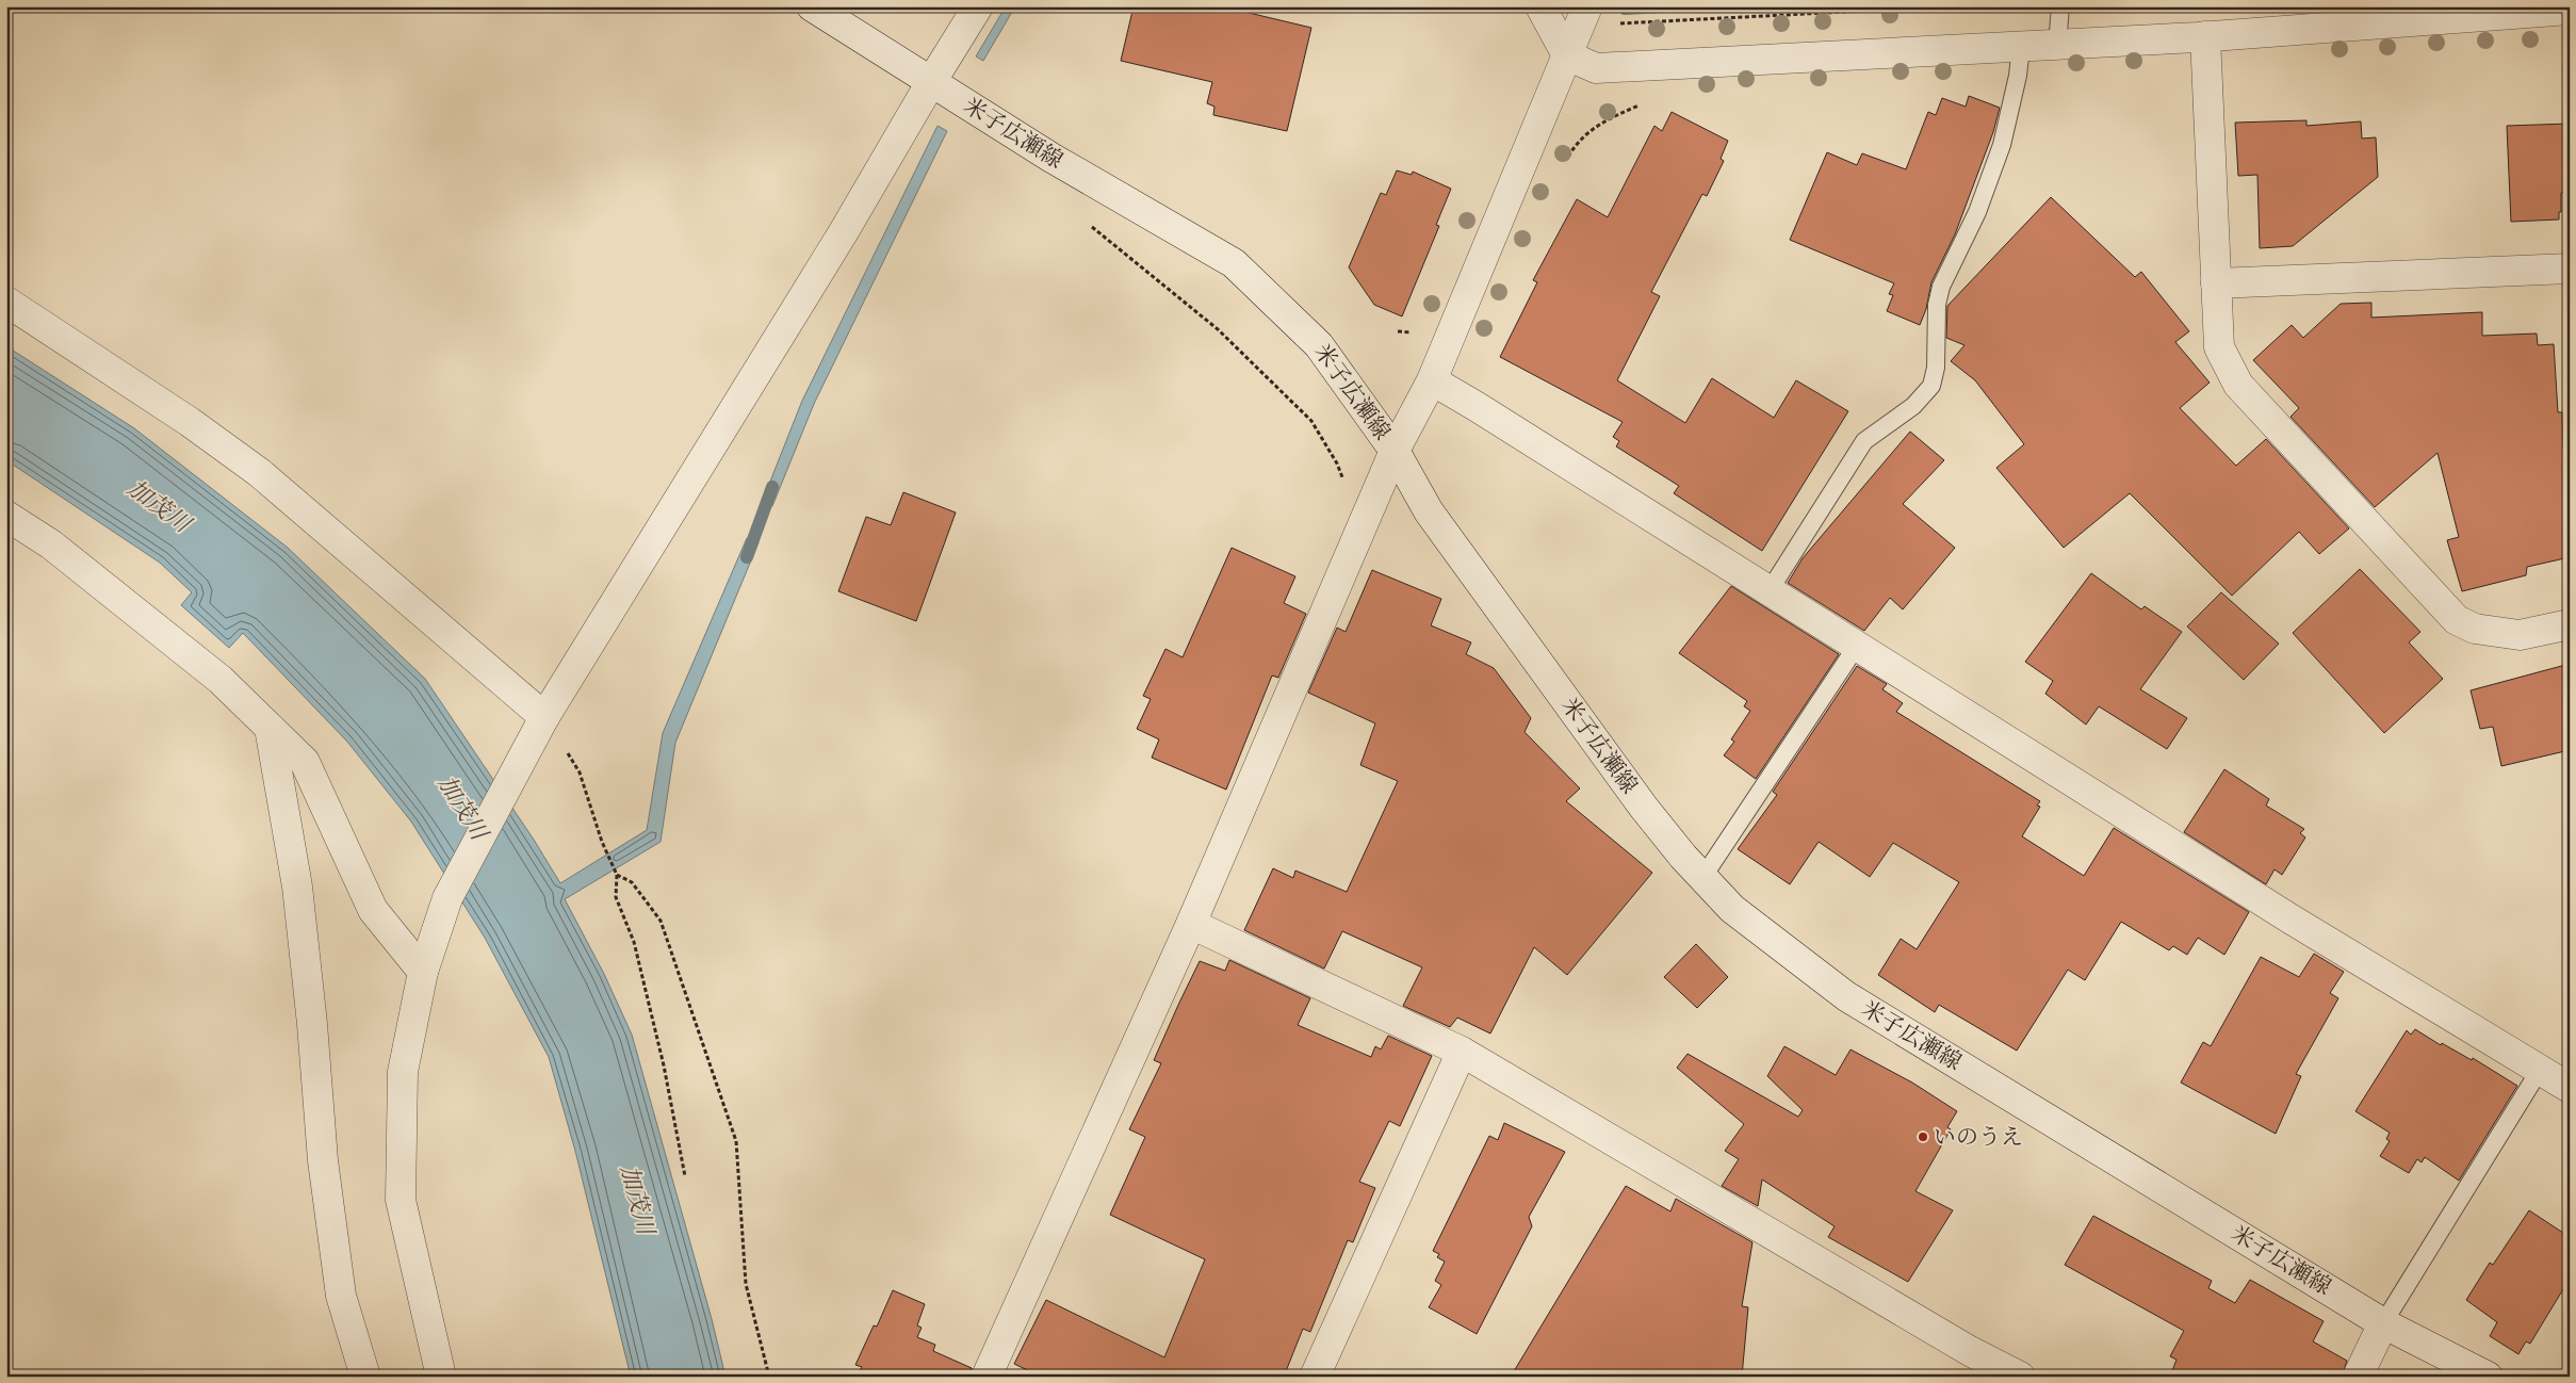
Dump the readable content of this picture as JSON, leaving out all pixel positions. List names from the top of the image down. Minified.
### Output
{"streets":{"street":["米子広瀬線"]},"water":["加茂川"],"places":["いのうえ"]}
